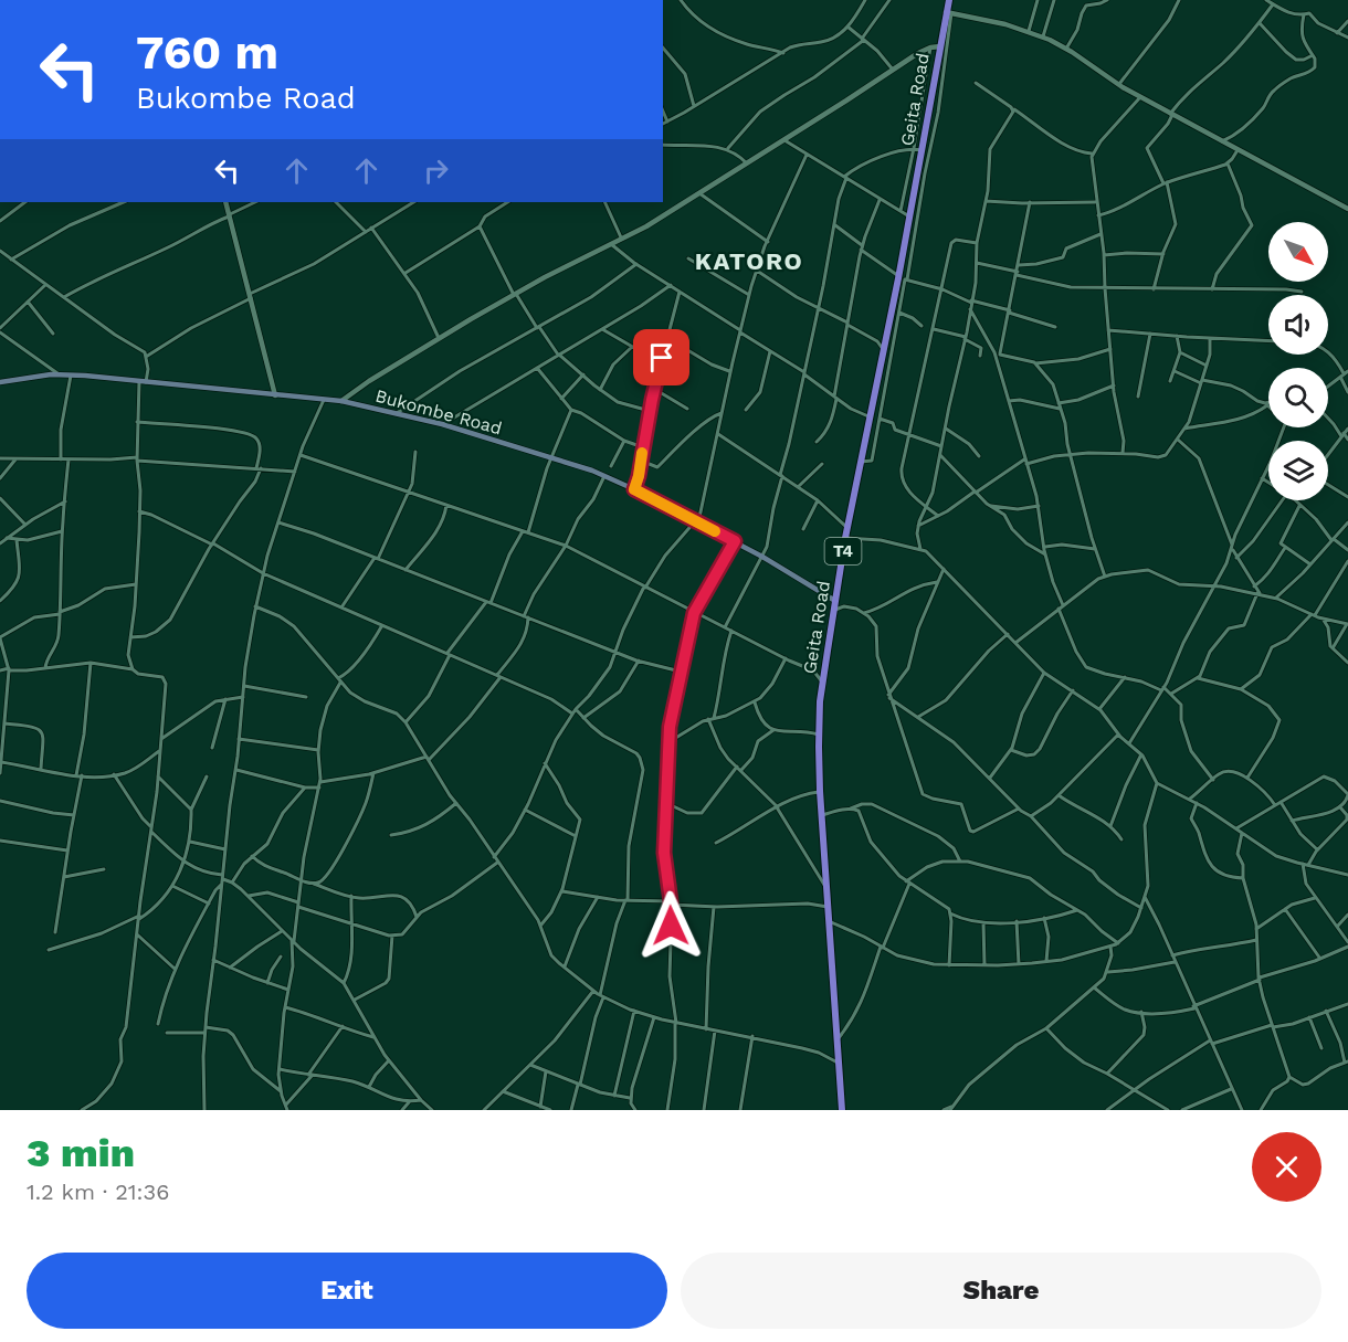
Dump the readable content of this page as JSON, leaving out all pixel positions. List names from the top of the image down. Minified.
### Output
{"streets":{"highway":["Geita Road","T4"],"main road":["Bukombe Road"]},"crossings":[["Geita Road","Bukombe Road"]],"districts":["KATORO"],"north":"bottom right","page":{"turn":["760 m","Bukombe Road"],"heading":["3 min","1.2 km · 21:36"],"buttons":["Exit","Share"]}}
